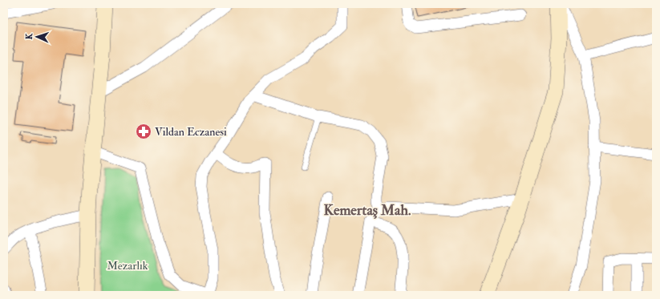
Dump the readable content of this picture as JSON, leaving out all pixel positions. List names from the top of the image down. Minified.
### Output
{"districts":["Kemertaş Mah."],"parks":["Mezarlık"],"places":{"pharmacy":["Vildan Eczanesi"]},"north":"left"}
